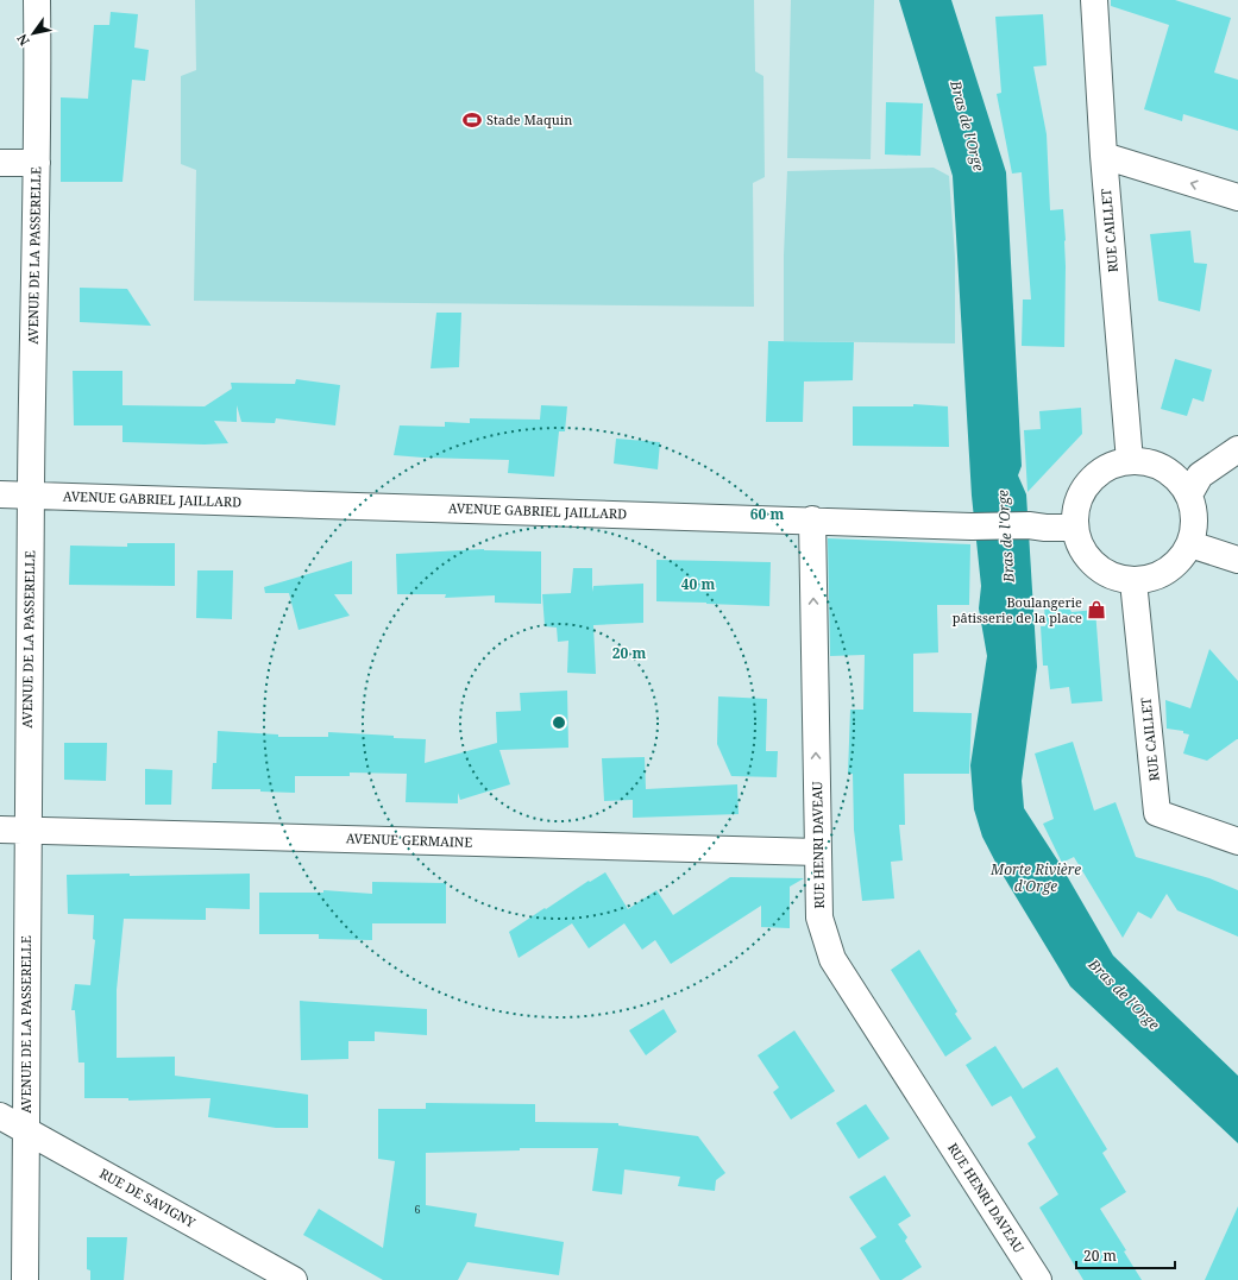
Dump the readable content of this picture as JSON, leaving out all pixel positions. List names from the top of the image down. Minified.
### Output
{"streets":{"street":["RUE CAILLET","AVENUE DE LA PASSERELLE","AVENUE GABRIEL JAILLARD","AVENUE GERMAINE","RUE HENRI DAVEAU","RUE DE SAVIGNY"]},"crossings":[["RUE CAILLET","AVENUE GABRIEL JAILLARD"],["AVENUE DE LA PASSERELLE","AVENUE GABRIEL JAILLARD"],["AVENUE DE LA PASSERELLE","AVENUE GERMAINE"],["AVENUE DE LA PASSERELLE","RUE DE SAVIGNY"],["AVENUE GABRIEL JAILLARD","RUE HENRI DAVEAU"],["AVENUE GERMAINE","RUE HENRI DAVEAU"]],"one_way":["RUE HENRI DAVEAU"],"water":["Bras de l'Orge","Morte Rivière d'Orge"],"places":{"sports":["Stade Maquin"],"shop":["Boulangerie pâtisserie de la place"]},"house_numbers":["6"],"scale_bar":"20 m","north":"bottom left","rings":["60 m","40 m","20 m"]}
